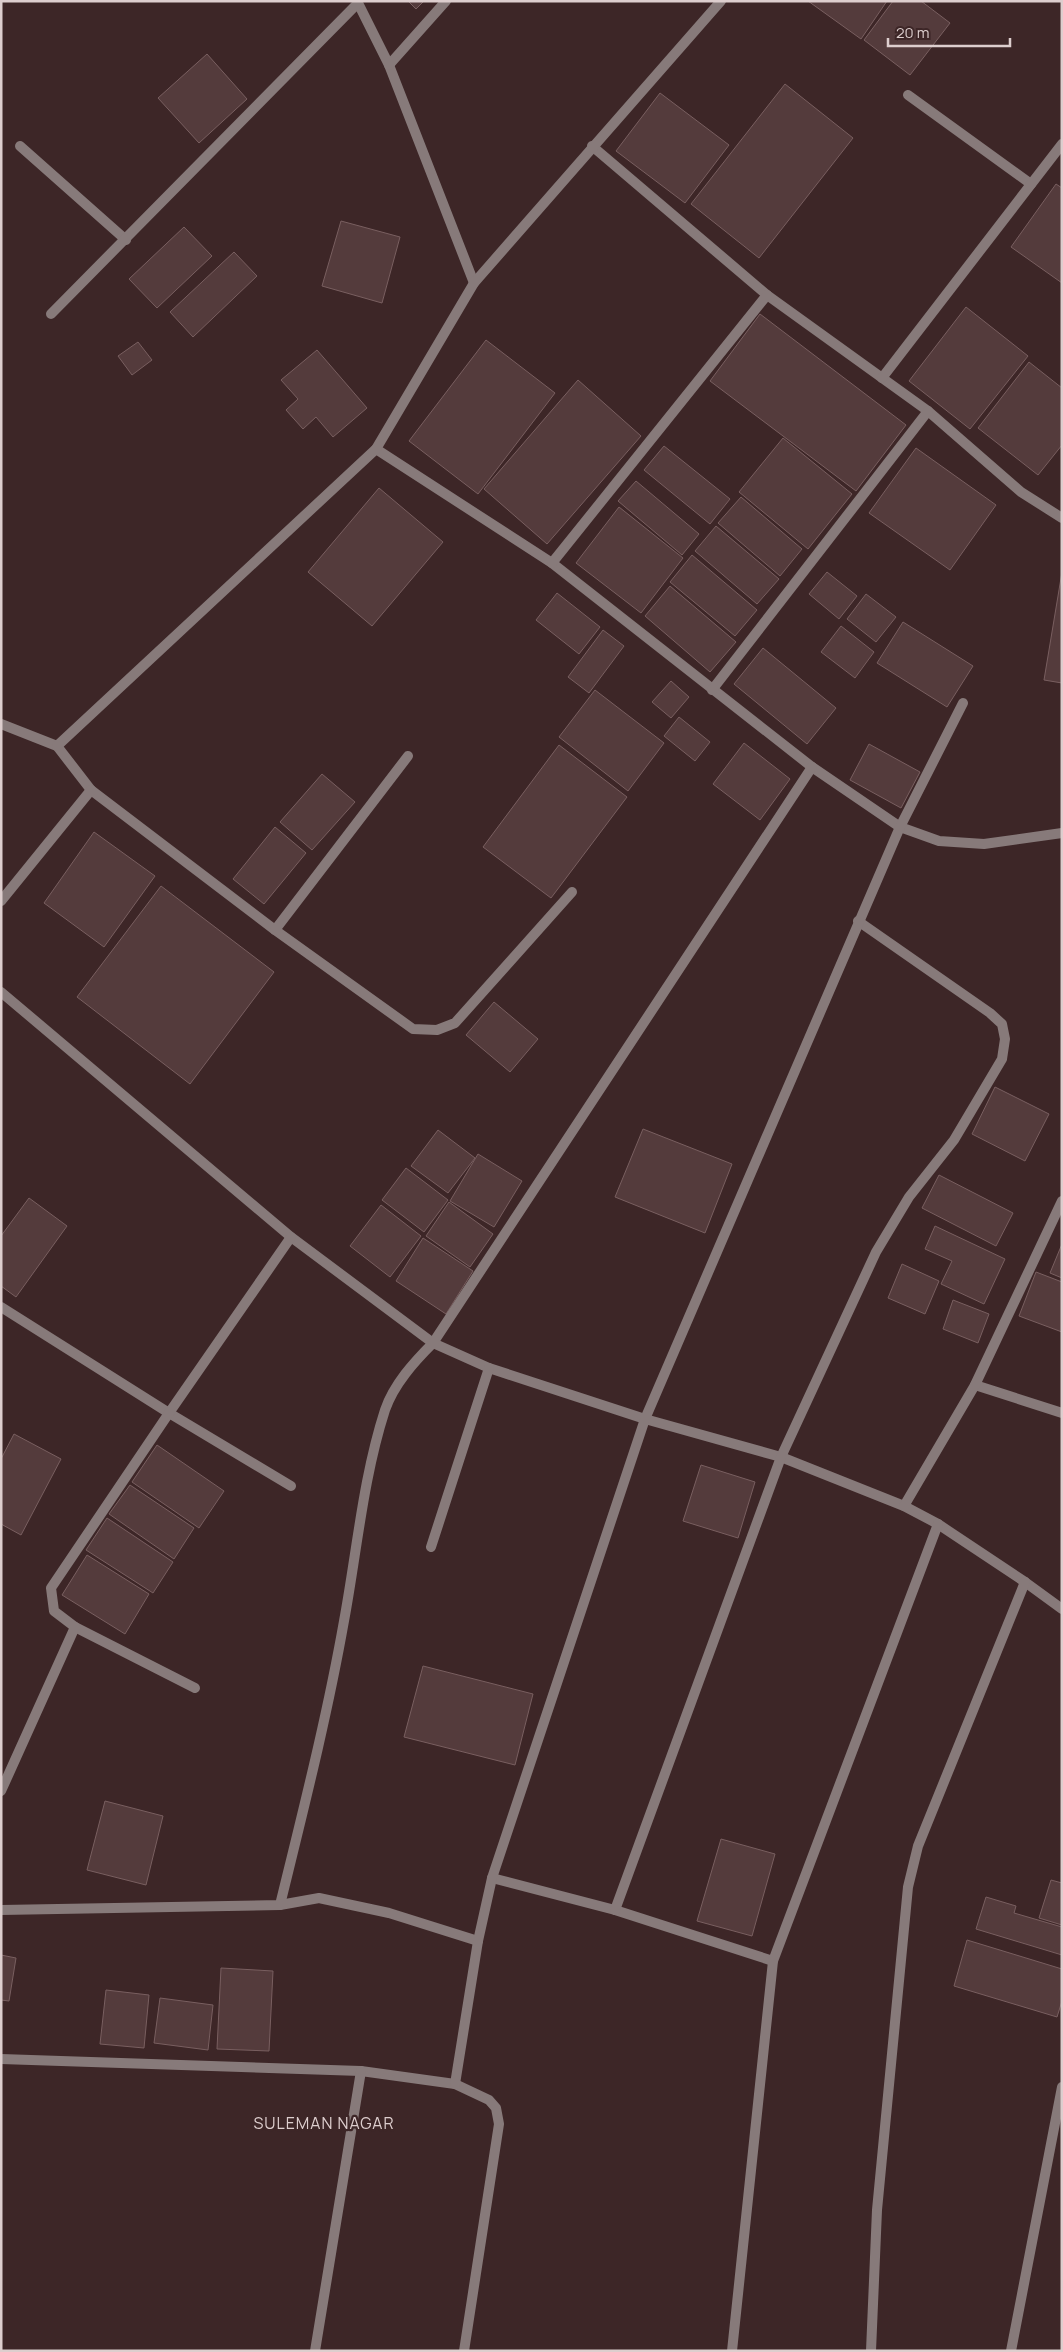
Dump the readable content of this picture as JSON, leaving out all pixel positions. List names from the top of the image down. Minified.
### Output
{"districts":["SULEMAN NAGAR"],"scale_bar":"20 m"}
